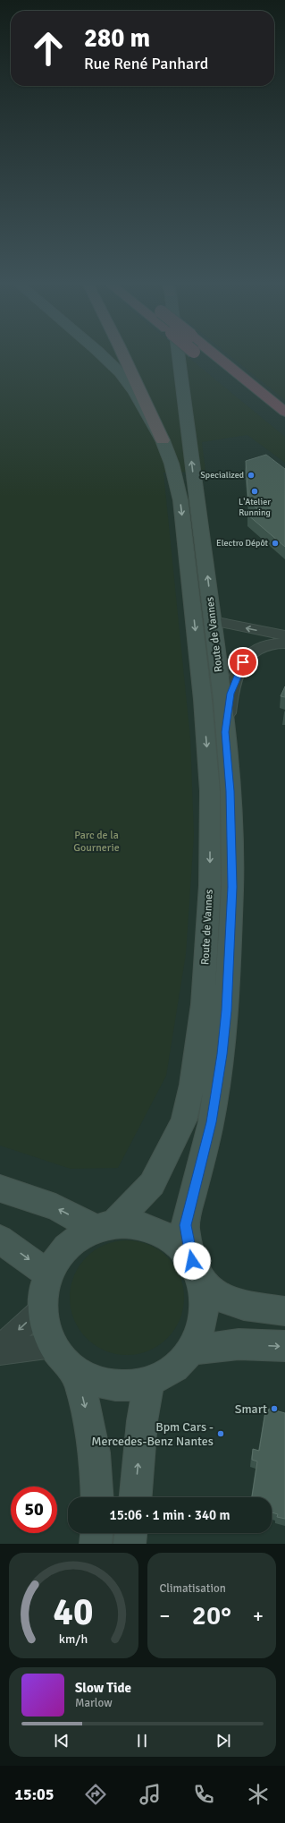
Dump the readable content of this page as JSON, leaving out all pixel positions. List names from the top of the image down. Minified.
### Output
{"streets":{"main road":["Route de Vannes"]},"parks":["Parc de la Gournerie"],"places":["Specialized","L'Atelier Running","Electro Dépôt","Smart","Bpm Cars - Mercedes-Benz Nantes"],"page":{"turn":["280 m","Rue René Panhard"],"limit":"50","trip":"15:06 · 1 min · 340 m","tile":"Climatisation","heat":["−","20°","+"],"song":["Slow Tide","Marlow"],"tabs":"15:05","gauge":["40","km/h"]}}
